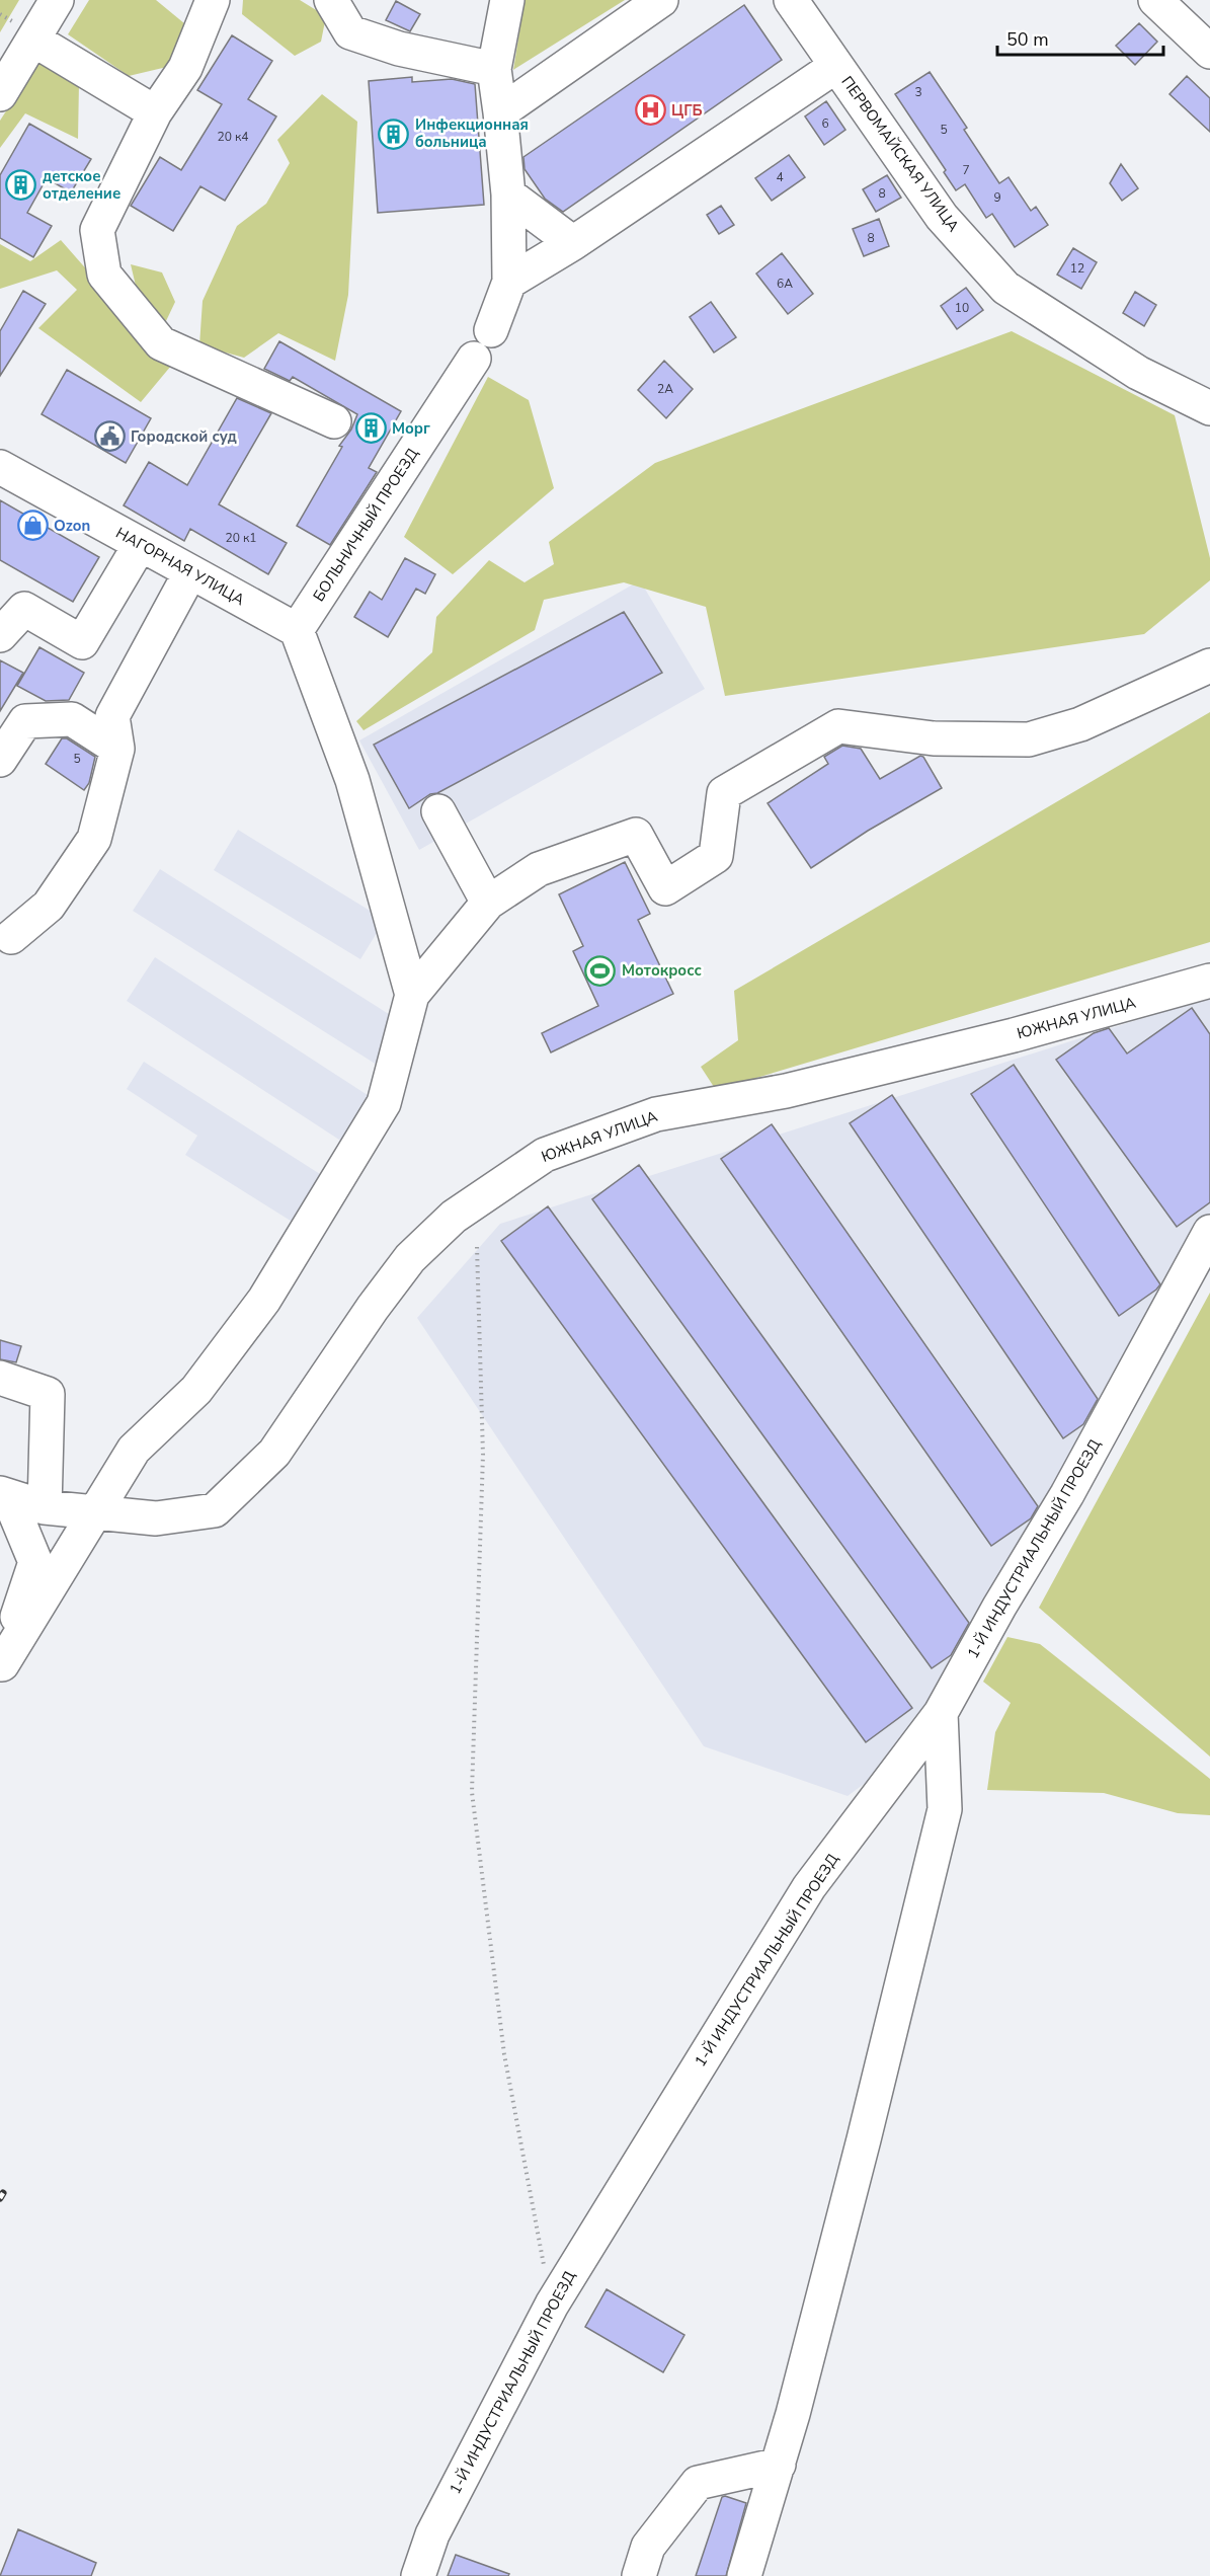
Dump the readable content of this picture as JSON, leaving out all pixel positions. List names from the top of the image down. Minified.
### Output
{"streets":{"street":["ПЕРВОМАЙСКАЯ УЛИЦА","БОЛЬНИЧНЫЙ ПРОЕЗД","НАГОРНАЯ УЛИЦА","ЮЖНАЯ УЛИЦА","1-Й ИНДУСТРИАЛЬНЫЙ ПРОЕЗД"]},"crossings":[["БОЛЬНИЧНЫЙ ПРОЕЗД","НАГОРНАЯ УЛИЦА"]],"places":{"hospital":["ЦГБ"],"building":["Инфекционная больница","детское отделение","Морг"],"public building":["Городской суд"],"shop":["Ozon"],"sports":["Мотокросс"]},"house_numbers":["3","6","5","20 к4","7","4","8","9","8","12","6А","10","2А","20 к1","5"],"scale_bar":"50 m"}
